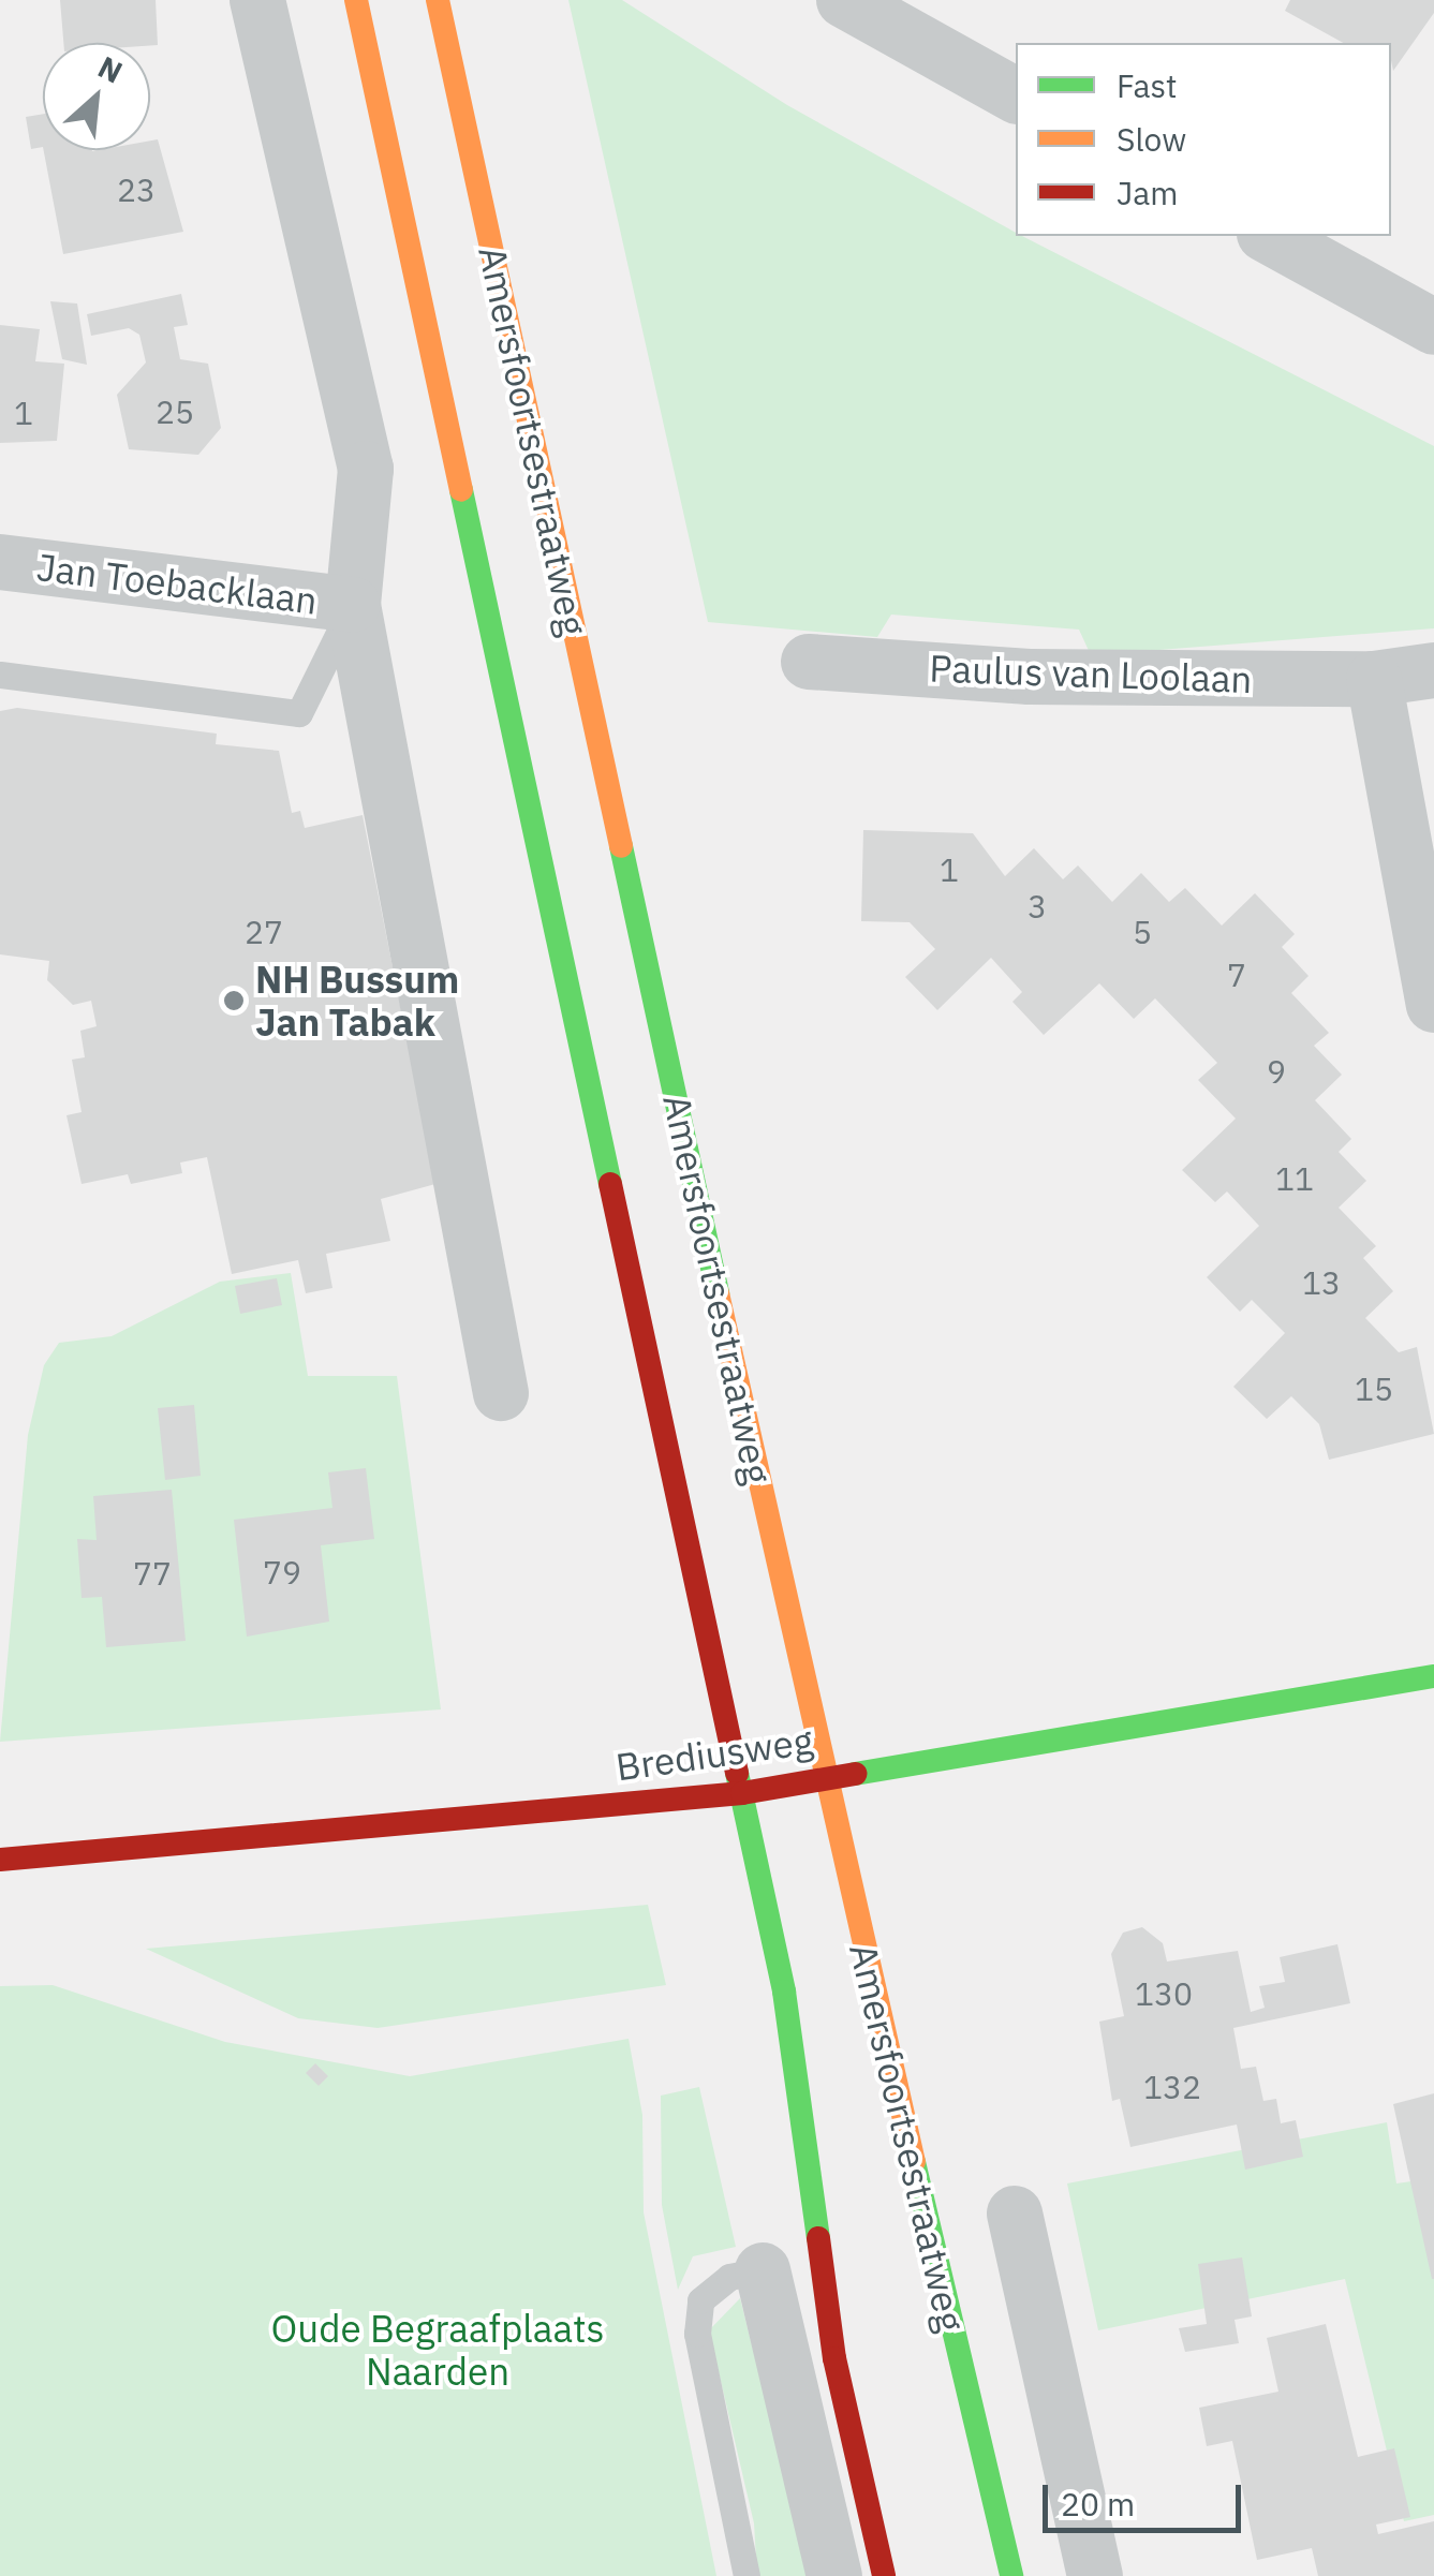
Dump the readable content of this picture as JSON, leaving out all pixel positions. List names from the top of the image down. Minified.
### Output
{"streets":{"main road":["Amersfoortsestraatweg","Brediusweg"],"street":["Jan Toebacklaan","Paulus van Loolaan"]},"crossings":[["Amersfoortsestraatweg","Brediusweg"]],"parks":["Oude Begraafplaats Naarden"],"places":["NH Bussum Jan Tabak"],"house_numbers":["23","25","1","1","3","27","5","7","9","11","13","15","79","77","130","132"],"legend":["Fast","Slow","Jam"],"scale_bar":"20 m","north":"top right"}
